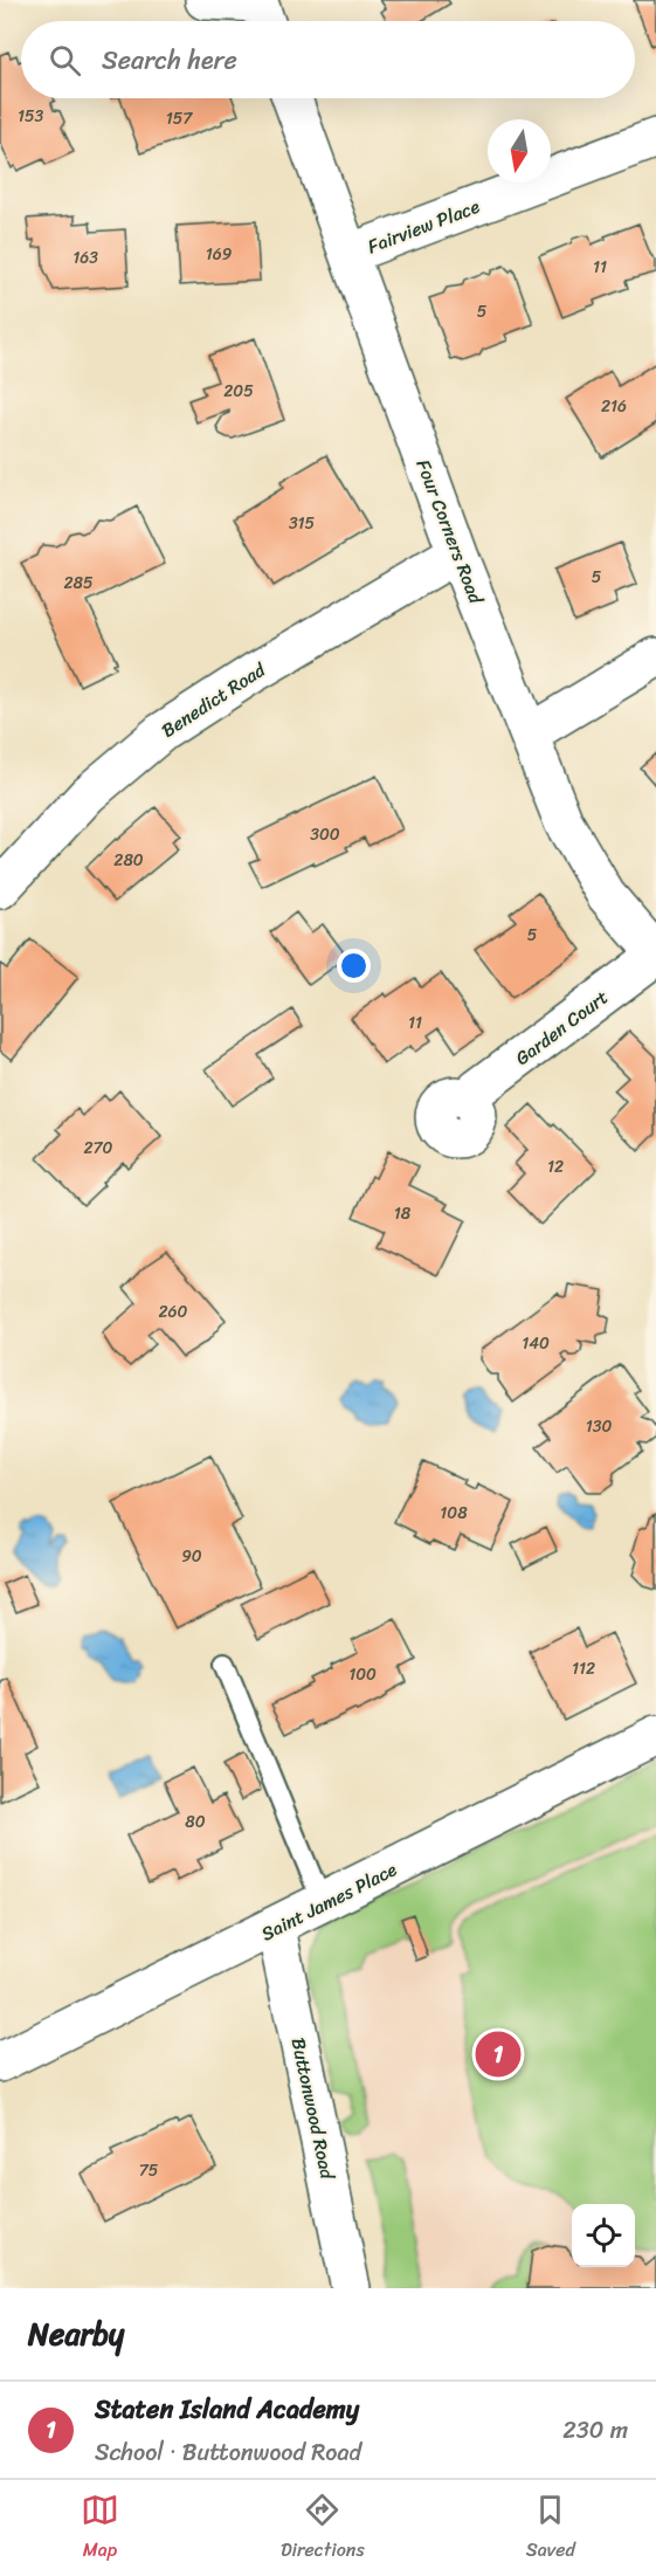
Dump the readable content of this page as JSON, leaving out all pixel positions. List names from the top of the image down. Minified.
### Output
{"streets":{"street":["Fairview Place","Four Corners Road","Benedict Road","Garden Court","Saint James Place","Buttonwood Road"]},"crossings":[["Fairview Place","Four Corners Road"],["Four Corners Road","Benedict Road"],["Four Corners Road","Garden Court"],["Saint James Place","Buttonwood Road"]],"house_numbers":["153","157","169","163","11","5","205","216","315","5","285","300","280","5","11","270","12","18","260","140","130","108","90","112","100","80","75"],"north":"bottom","page":{"search":"Search here","pins":"1","heading":"Nearby","list":[{"mark":"1","name":"Staten Island Academy","note":"School · Buttonwood Road","value":"230 m"}],"nav":["Map","Directions","Saved"]}}
